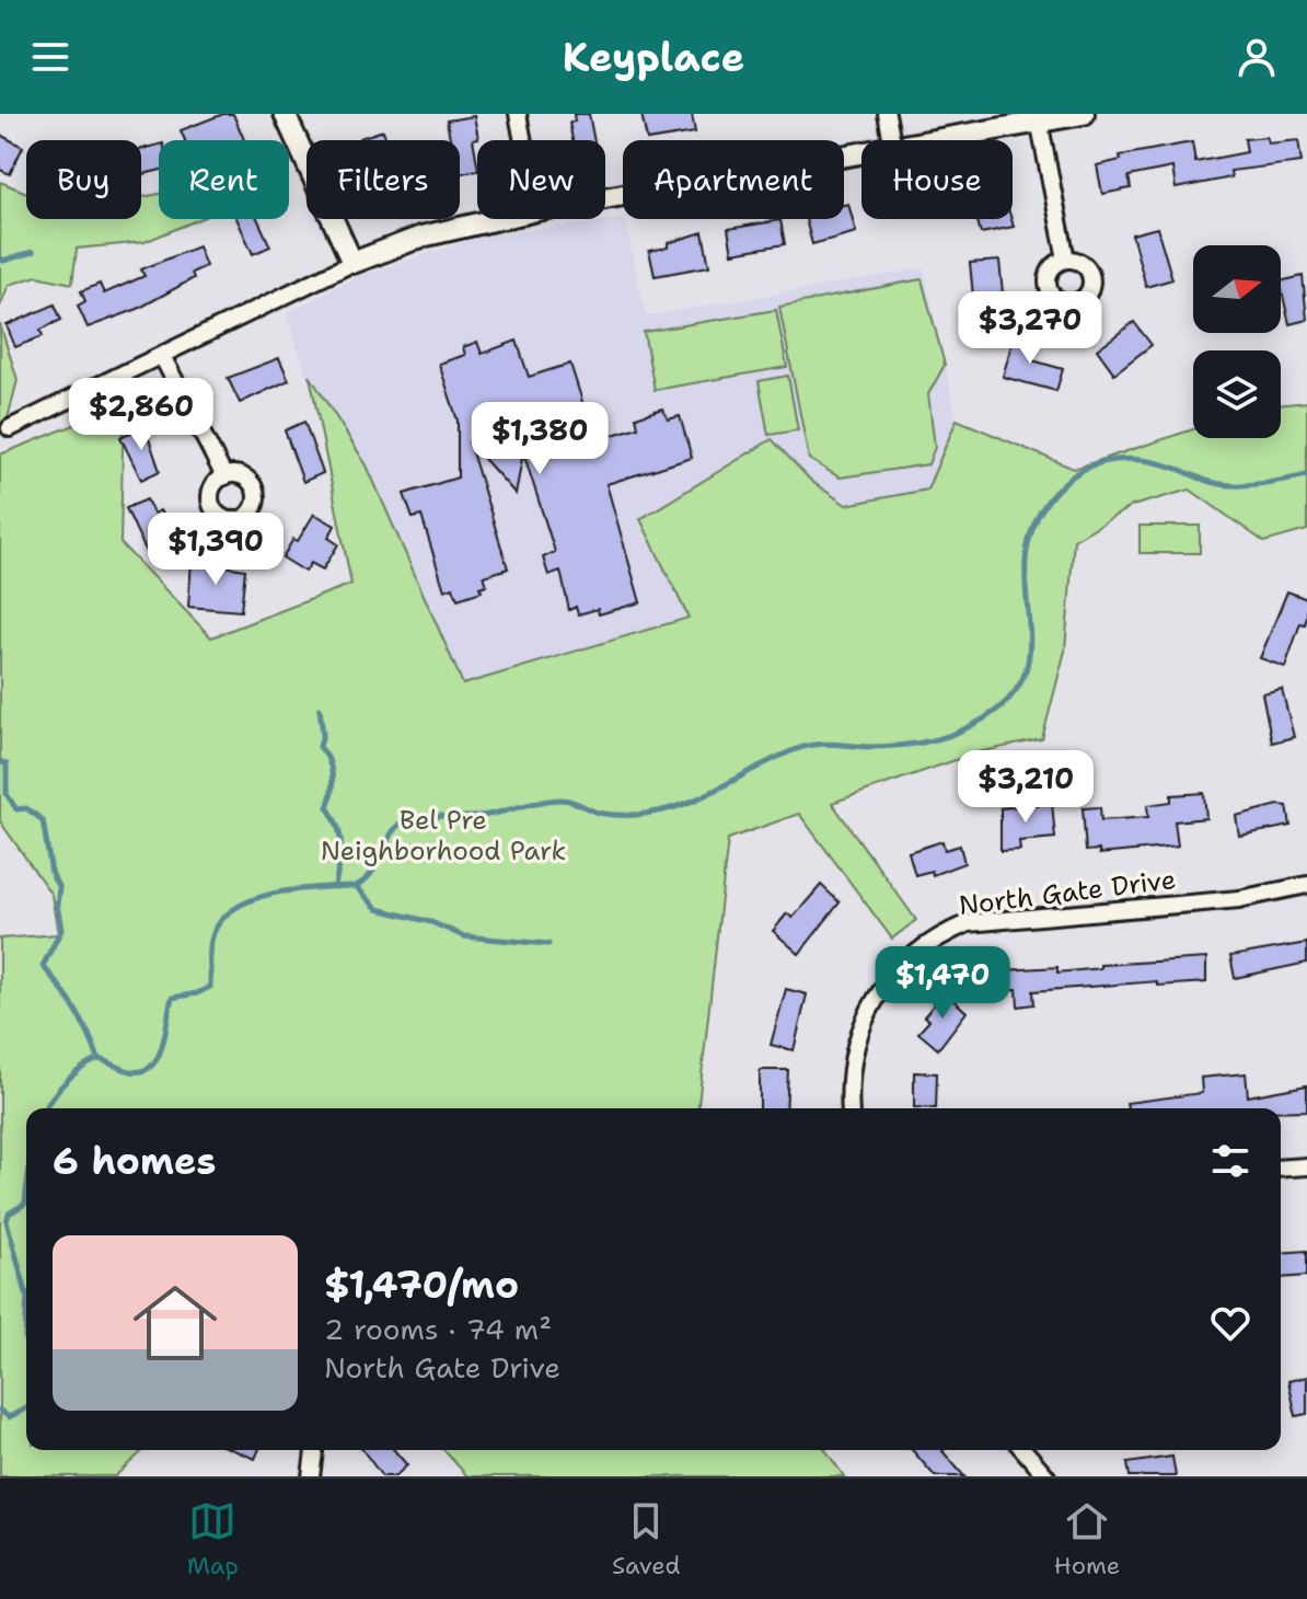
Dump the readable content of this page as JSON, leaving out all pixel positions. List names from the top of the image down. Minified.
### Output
{"streets":{"street":["North Gate Drive"]},"parks":["Bel Pre Neighborhood Park"],"north":"right","page":{"header":"Keyplace","chip":["Buy","Rent","Filters","New","Apartment","House"],"price":["$3,270","$2,860","$1,380","$1,390","$3,210","$1,470"],"heading":"6 homes","list":[{"name":"$1,470/mo","note":"2 rooms · 74 m² · North Gate Drive"}],"tabs":["Map","Saved","Home"]}}
